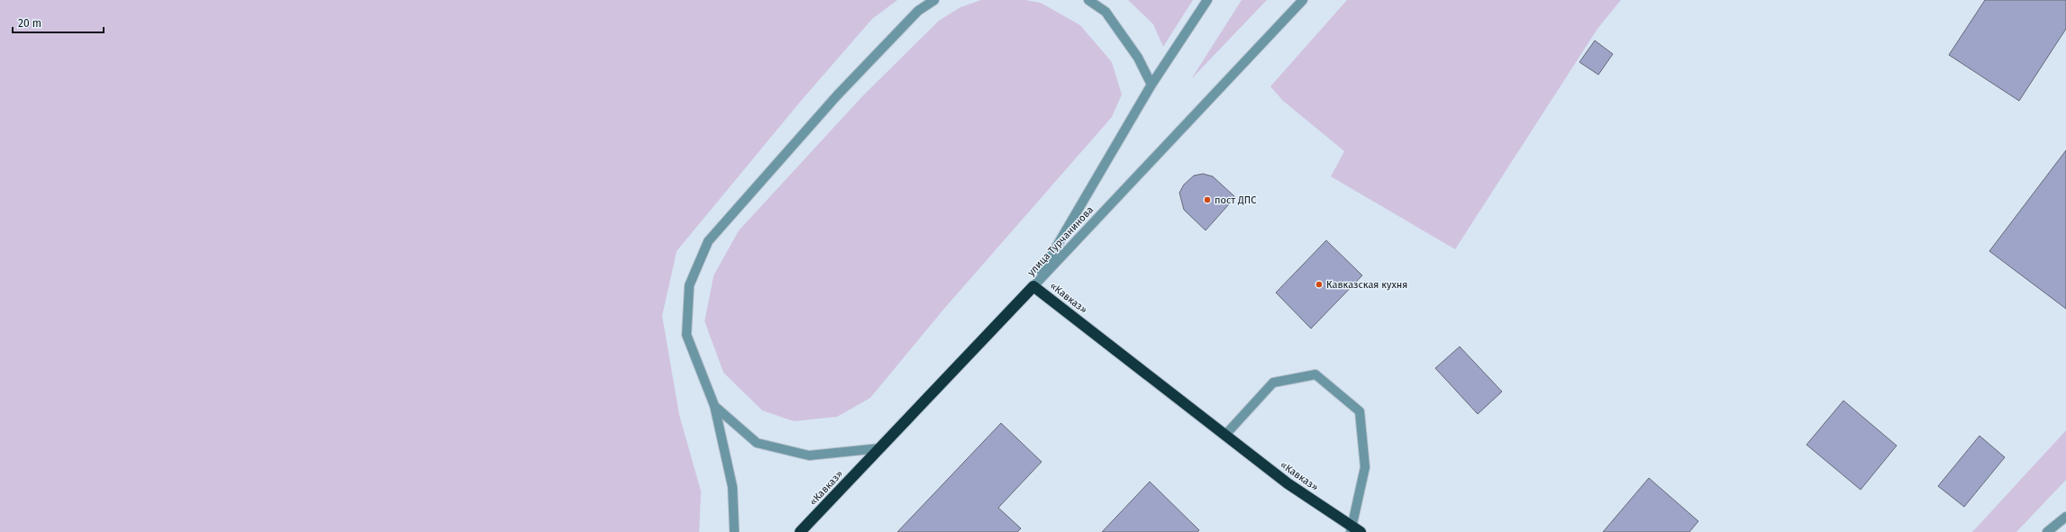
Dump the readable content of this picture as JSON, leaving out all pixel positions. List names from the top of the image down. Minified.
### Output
{"streets":{"highway":["«Кавказ»"],"street":["улица Турчанинова"]},"crossings":[["улица Турчанинова","«Кавказ»"]],"places":["пост ДПС","Кавказская кухня"],"scale_bar":"20 m"}
